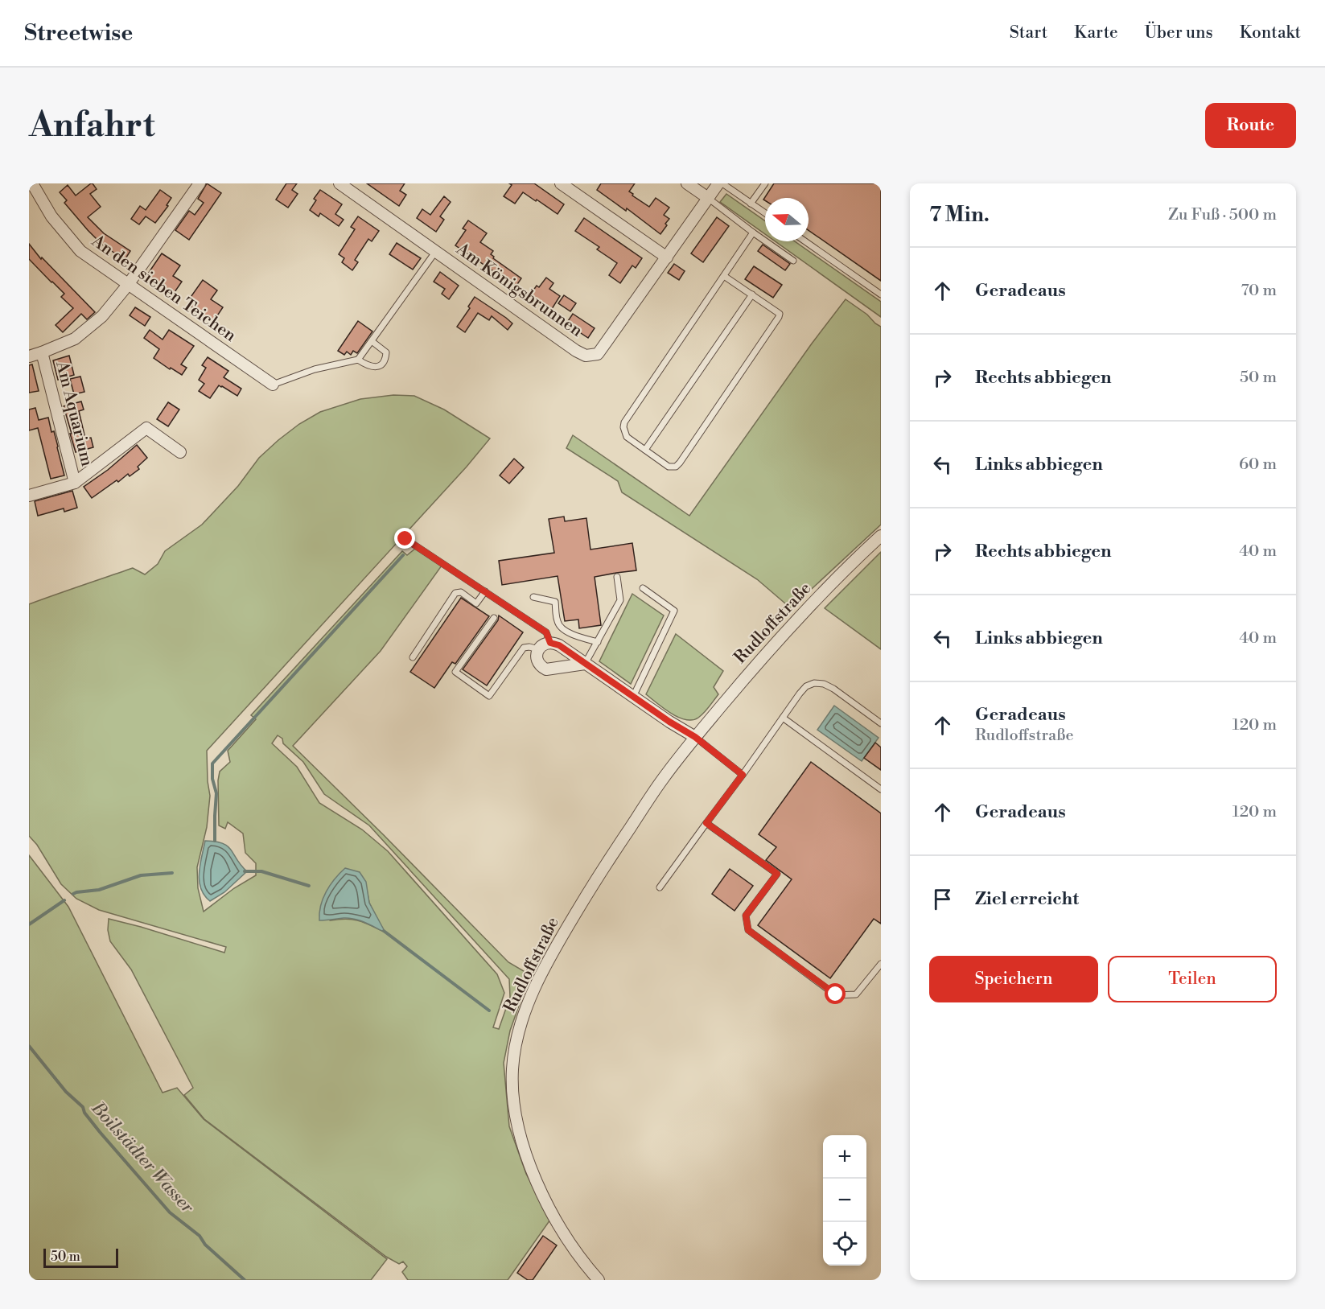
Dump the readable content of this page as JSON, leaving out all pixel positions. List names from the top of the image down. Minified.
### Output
{"streets":{"street":["An den sieben Teichen","Am Königsbrunnen","Am Aquarium","Rudloffstraße"]},"water":["Boilstädter Wasser"],"scale_bar":"50 m","north":"left","page":{"header":"Streetwise","nav":["Start","Karte","Über uns","Kontakt"],"buttons":["Route",["Speichern","Teilen"]],"title":"Anfahrt","heading":["7 Min.","Zu Fuß · 500 m"],"list":[["Geradeaus","70 m"],["Rechts abbiegen","50 m"],["Links abbiegen","60 m"],["Rechts abbiegen","40 m"],["Links abbiegen","40 m"],["Geradeaus","Rudloffstraße","120 m"],["Geradeaus","120 m"],"Ziel erreicht"],"map_buttons":["+","−"],"scale":"50 m"}}
